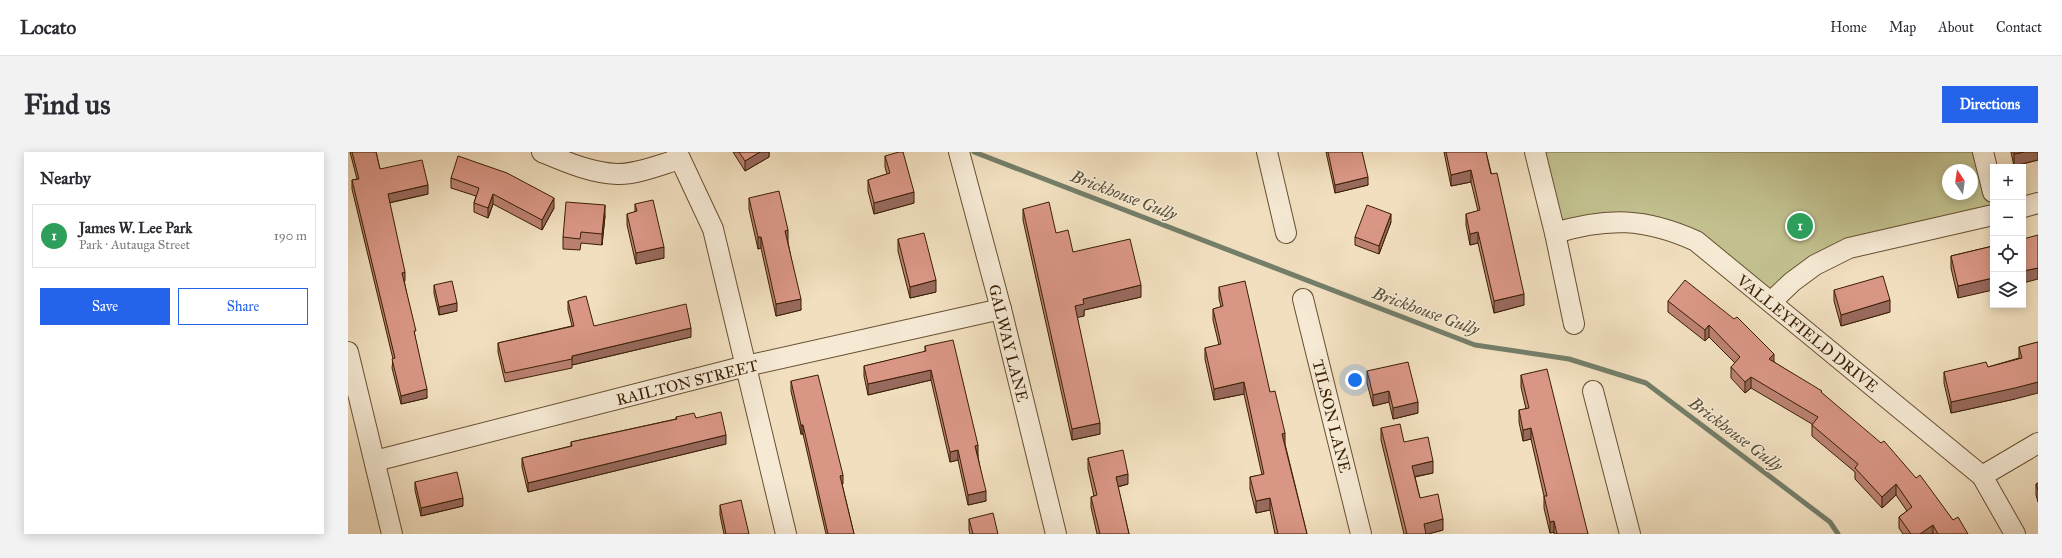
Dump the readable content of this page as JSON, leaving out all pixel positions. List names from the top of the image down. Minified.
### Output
{"streets":{"street":["VALLEYFIELD DRIVE","GALWAY LANE","RAILTON STREET","TILSON LANE"]},"crossings":[["GALWAY LANE","RAILTON STREET"]],"water":["Brickhouse Gully"],"north":"top","page":{"header":"Locato","nav":["Home","Map","About","Contact"],"buttons":["Directions",["Save","Share"]],"title":"Find us","heading":"Nearby","map_buttons":["+","−"],"list":[{"mark":"1","name":"James W. Lee Park","note":"Park · Autauga Street","value":"190 m"}],"pins":"1"}}
